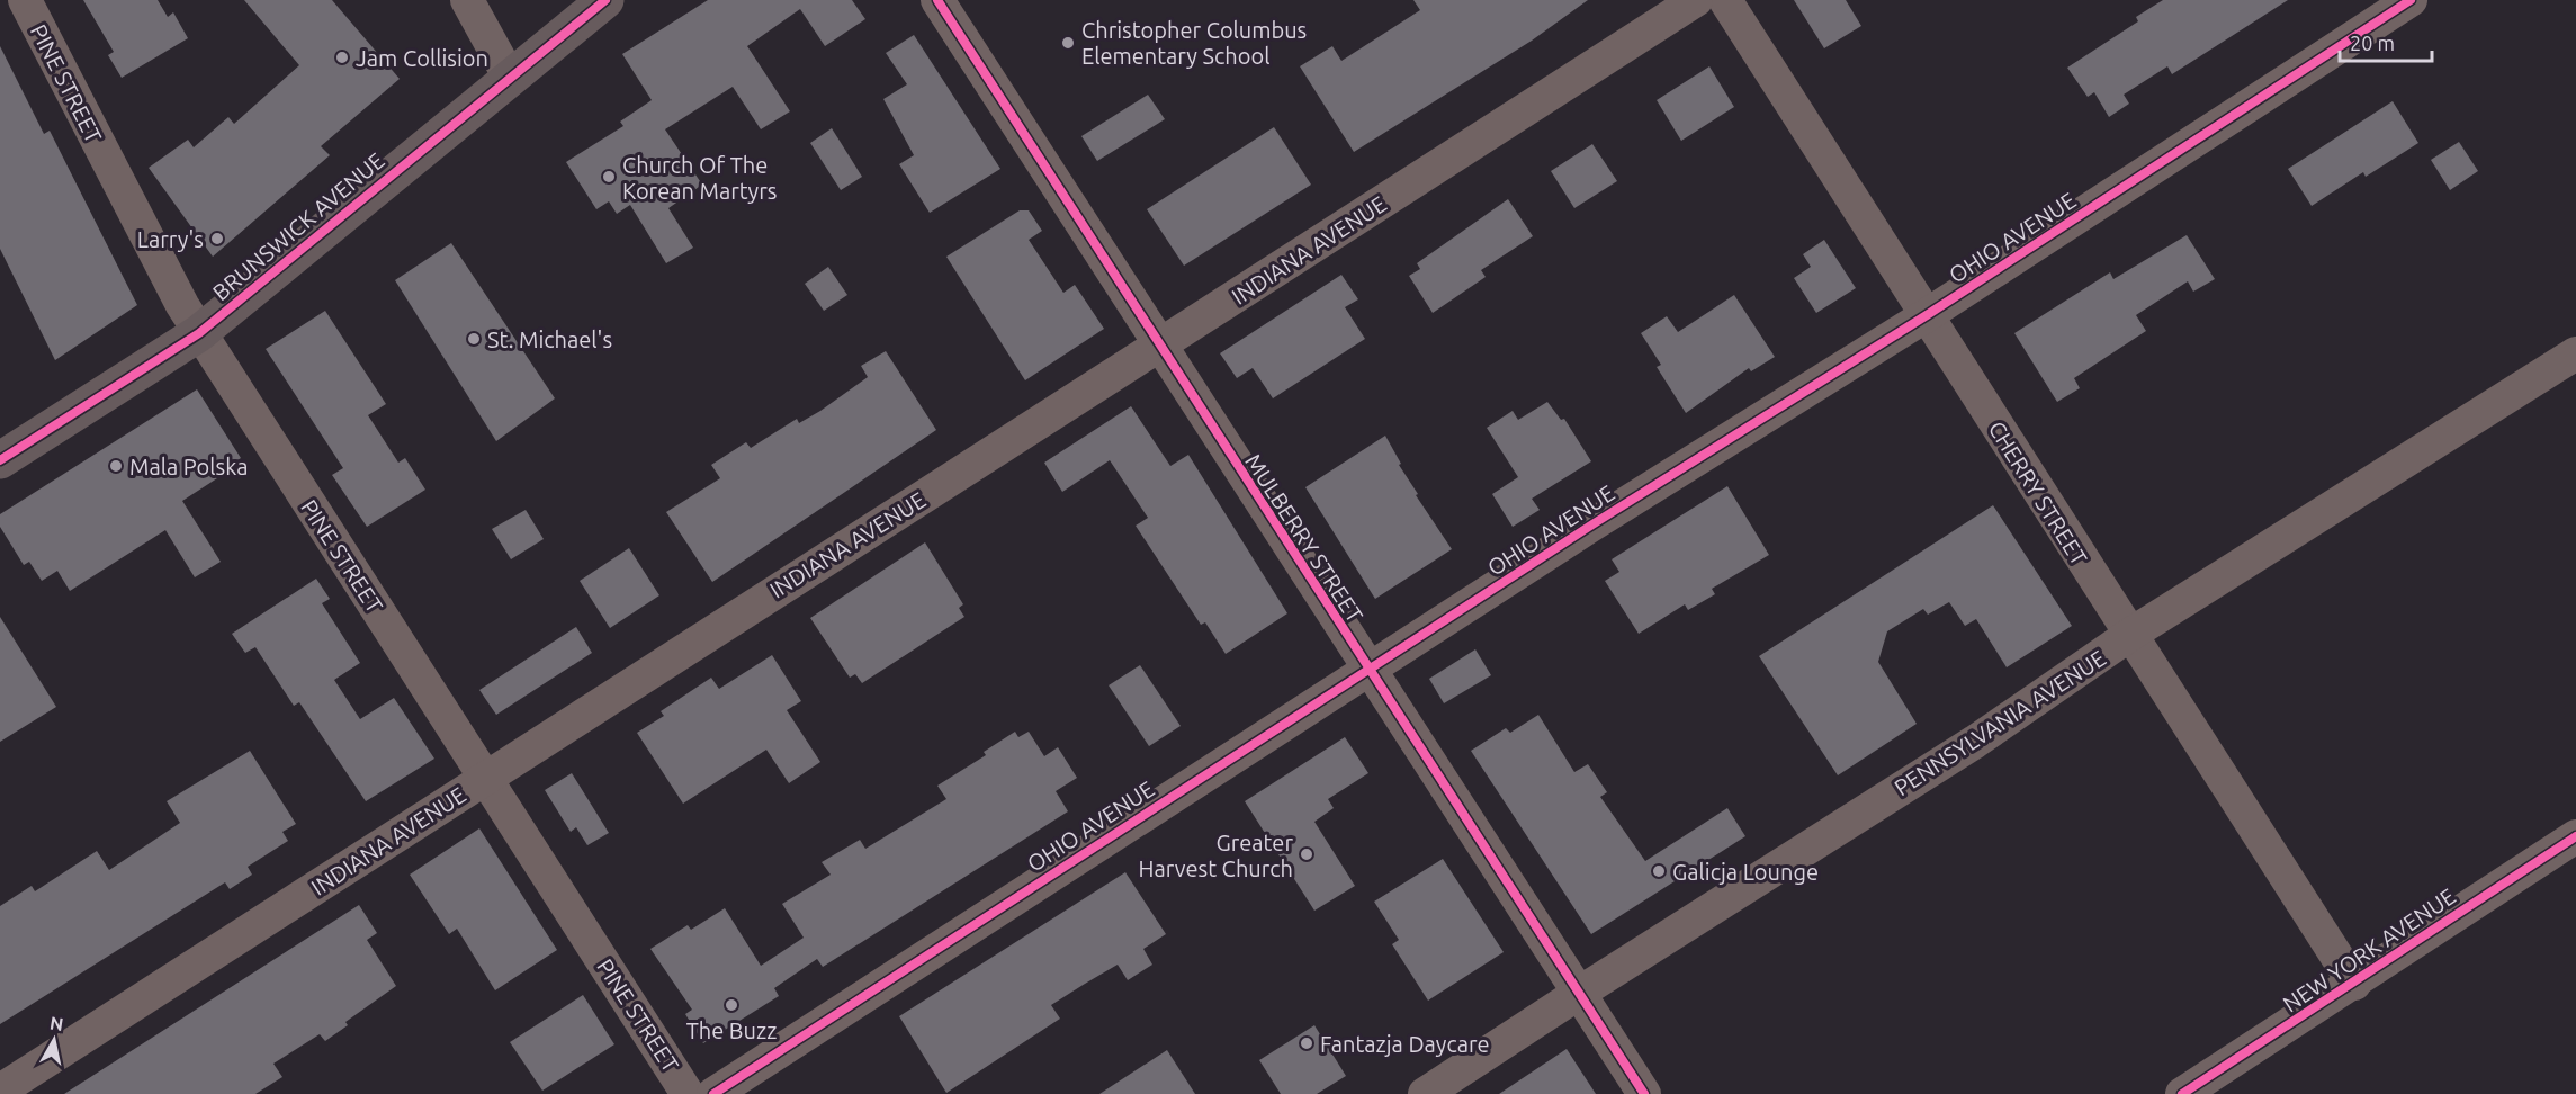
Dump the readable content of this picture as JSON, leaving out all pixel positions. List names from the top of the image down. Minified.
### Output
{"streets":{"main road":["BRUNSWICK AVENUE"],"street":["PINE STREET","OHIO AVENUE","INDIANA AVENUE","CHERRY STREET","MULBERRY STREET","PENNSYLVANIA AVENUE","NEW YORK AVENUE"]},"crossings":[["PINE STREET","BRUNSWICK AVENUE"],["PINE STREET","INDIANA AVENUE"],["OHIO AVENUE","CHERRY STREET"],["OHIO AVENUE","MULBERRY STREET"],["INDIANA AVENUE","MULBERRY STREET"],["CHERRY STREET","PENNSYLVANIA AVENUE"],["CHERRY STREET","NEW YORK AVENUE"],["MULBERRY STREET","PENNSYLVANIA AVENUE"]],"places":["Christopher Columbus Elementary School","Jam Collision","Church Of The Korean Martyrs","Larry's","St. Michael's","Mala Polska","Greater Harvest Church","Galicja Lounge","The Buzz","Fantazja Daycare"],"scale_bar":"20 m","north":"top"}
